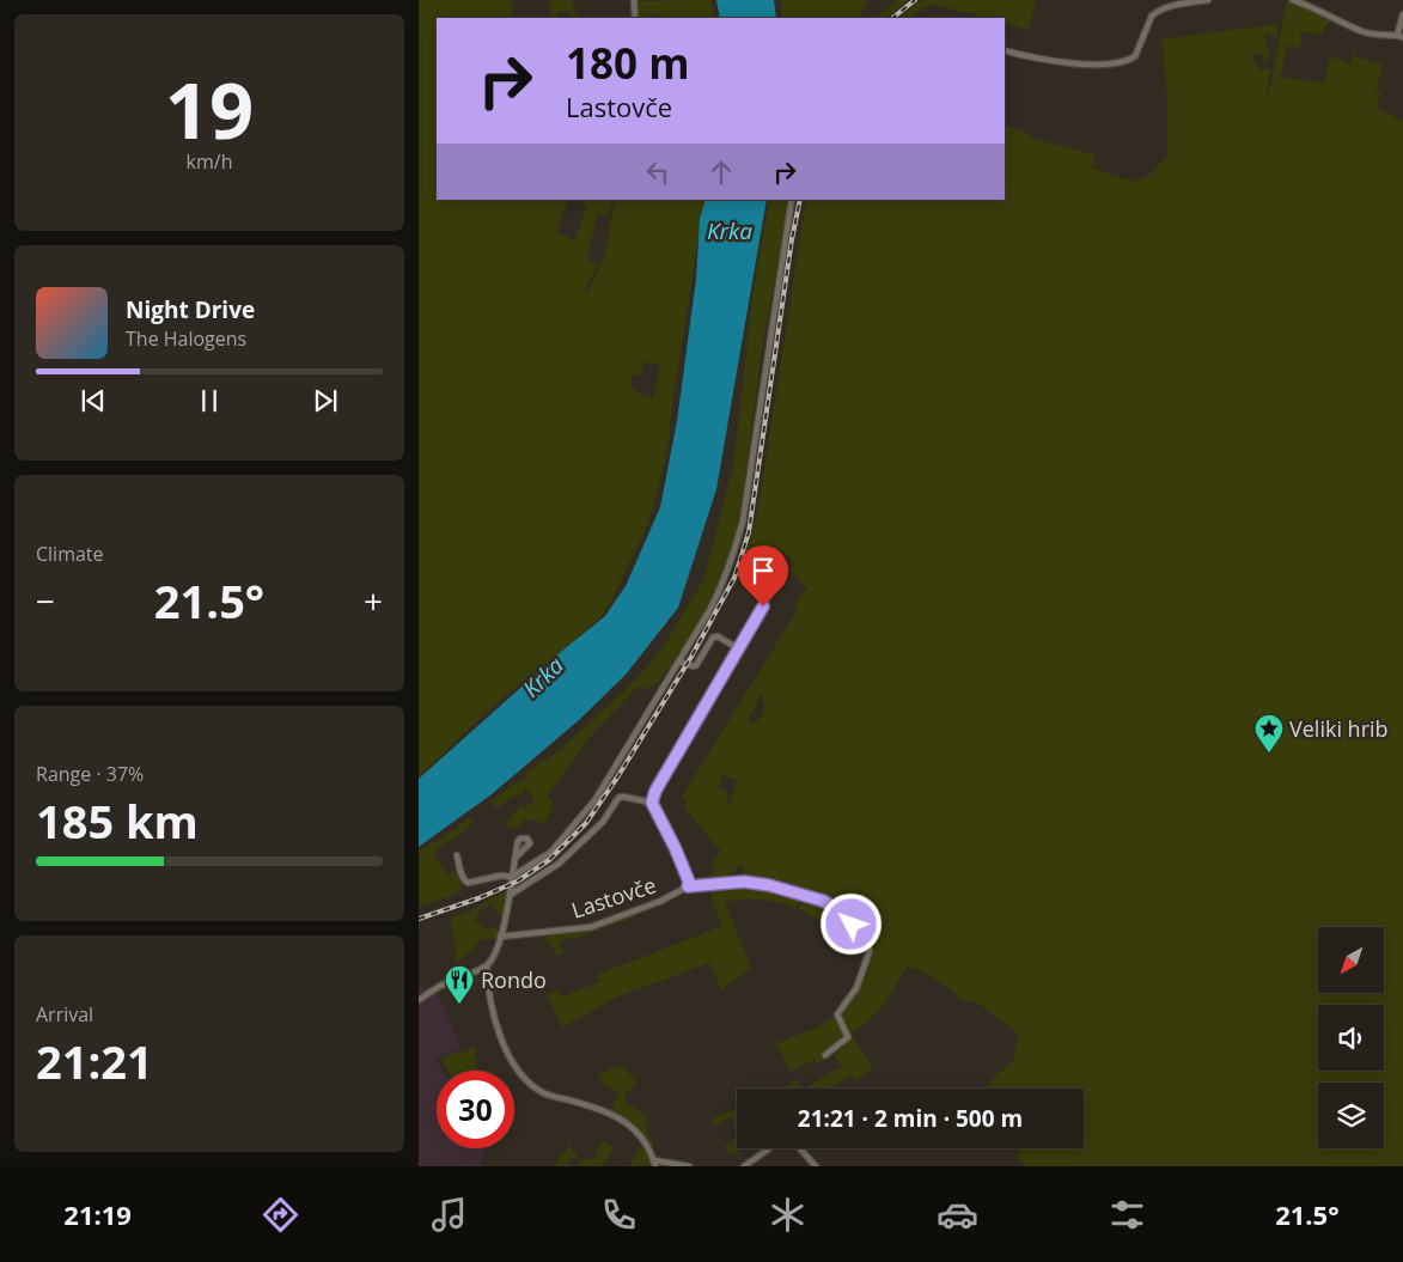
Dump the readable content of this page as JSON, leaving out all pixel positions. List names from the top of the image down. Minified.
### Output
{"streets":{"street":["Lastovče"]},"water":["Krka"],"places":{"place":["Veliki hrib"],"restaurant":["Rondo"]},"north":"bottom left","page":{"tile":[["19","km/h"],"Climate",["Range · 37%","185 km"],["Arrival","21:21"]],"turn":["180 m","Lastovče"],"song":["Night Drive","The Halogens"],"heat":["−","21.5°","+"],"limit":"30","trip":"21:21 · 2 min · 500 m","tabs":["21:19","21.5°"]}}
